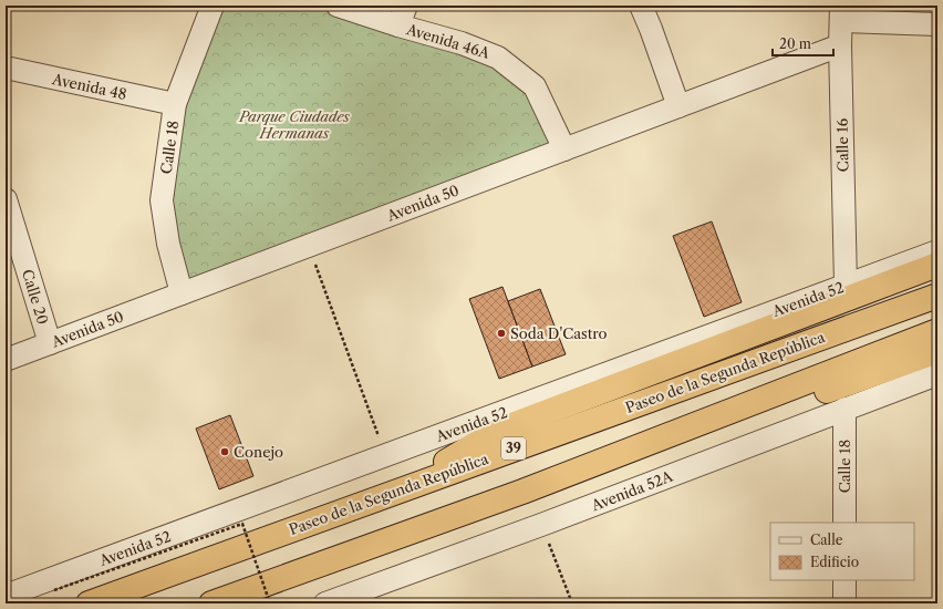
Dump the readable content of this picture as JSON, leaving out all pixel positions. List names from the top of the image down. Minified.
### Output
{"streets":{"highway":["Paseo de la Segunda República","39"],"street":["Avenida 46A","Avenida 48","Calle 16","Calle 18","Avenida 50","Calle 20","Avenida 52","Avenida 52A"]},"crossings":[["Avenida 46A","Avenida 50"],["Avenida 48","Calle 18"],["Calle 16","Avenida 50"],["Calle 16","Avenida 52"],["Calle 18","Avenida 50"],["Calle 18","Avenida 52A"],["Avenida 50","Calle 20"]],"parks":["Parque Ciudades Hermanas"],"places":["Soda D'Castro","Conejo"],"legend":["Calle","Edificio"],"scale_bar":"20 m"}
